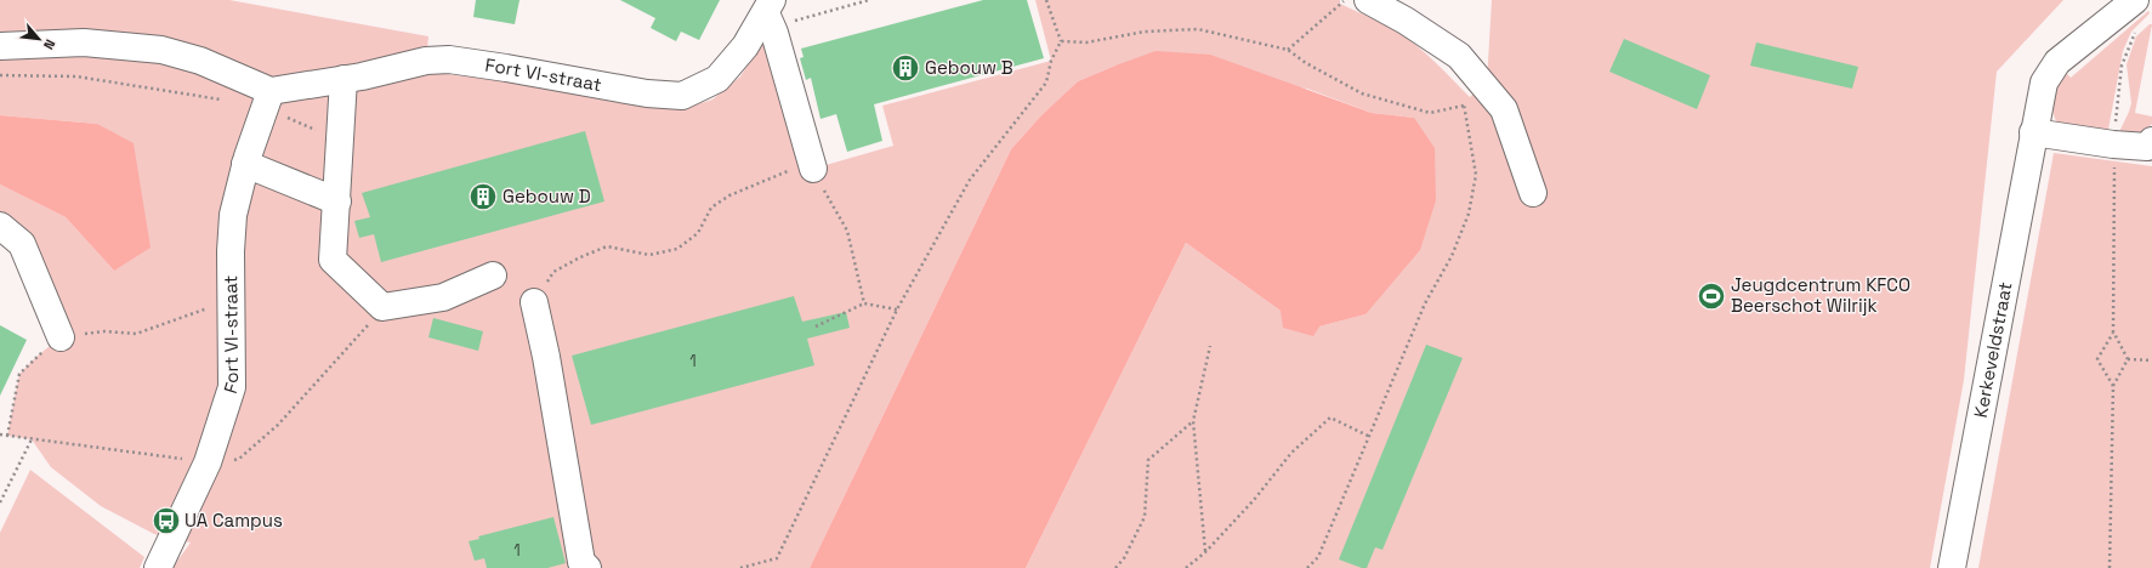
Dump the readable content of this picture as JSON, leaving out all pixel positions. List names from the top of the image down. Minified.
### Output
{"streets":{"street":["Fort VI-straat","Kerkeveldstraat"]},"places":{"building":["Gebouw B","Gebouw D"],"sports":["Jeugdcentrum KFCO Beerschot Wilrijk"],"bus stop":["UA Campus"]},"house_numbers":["1","1"],"north":"bottom right"}
